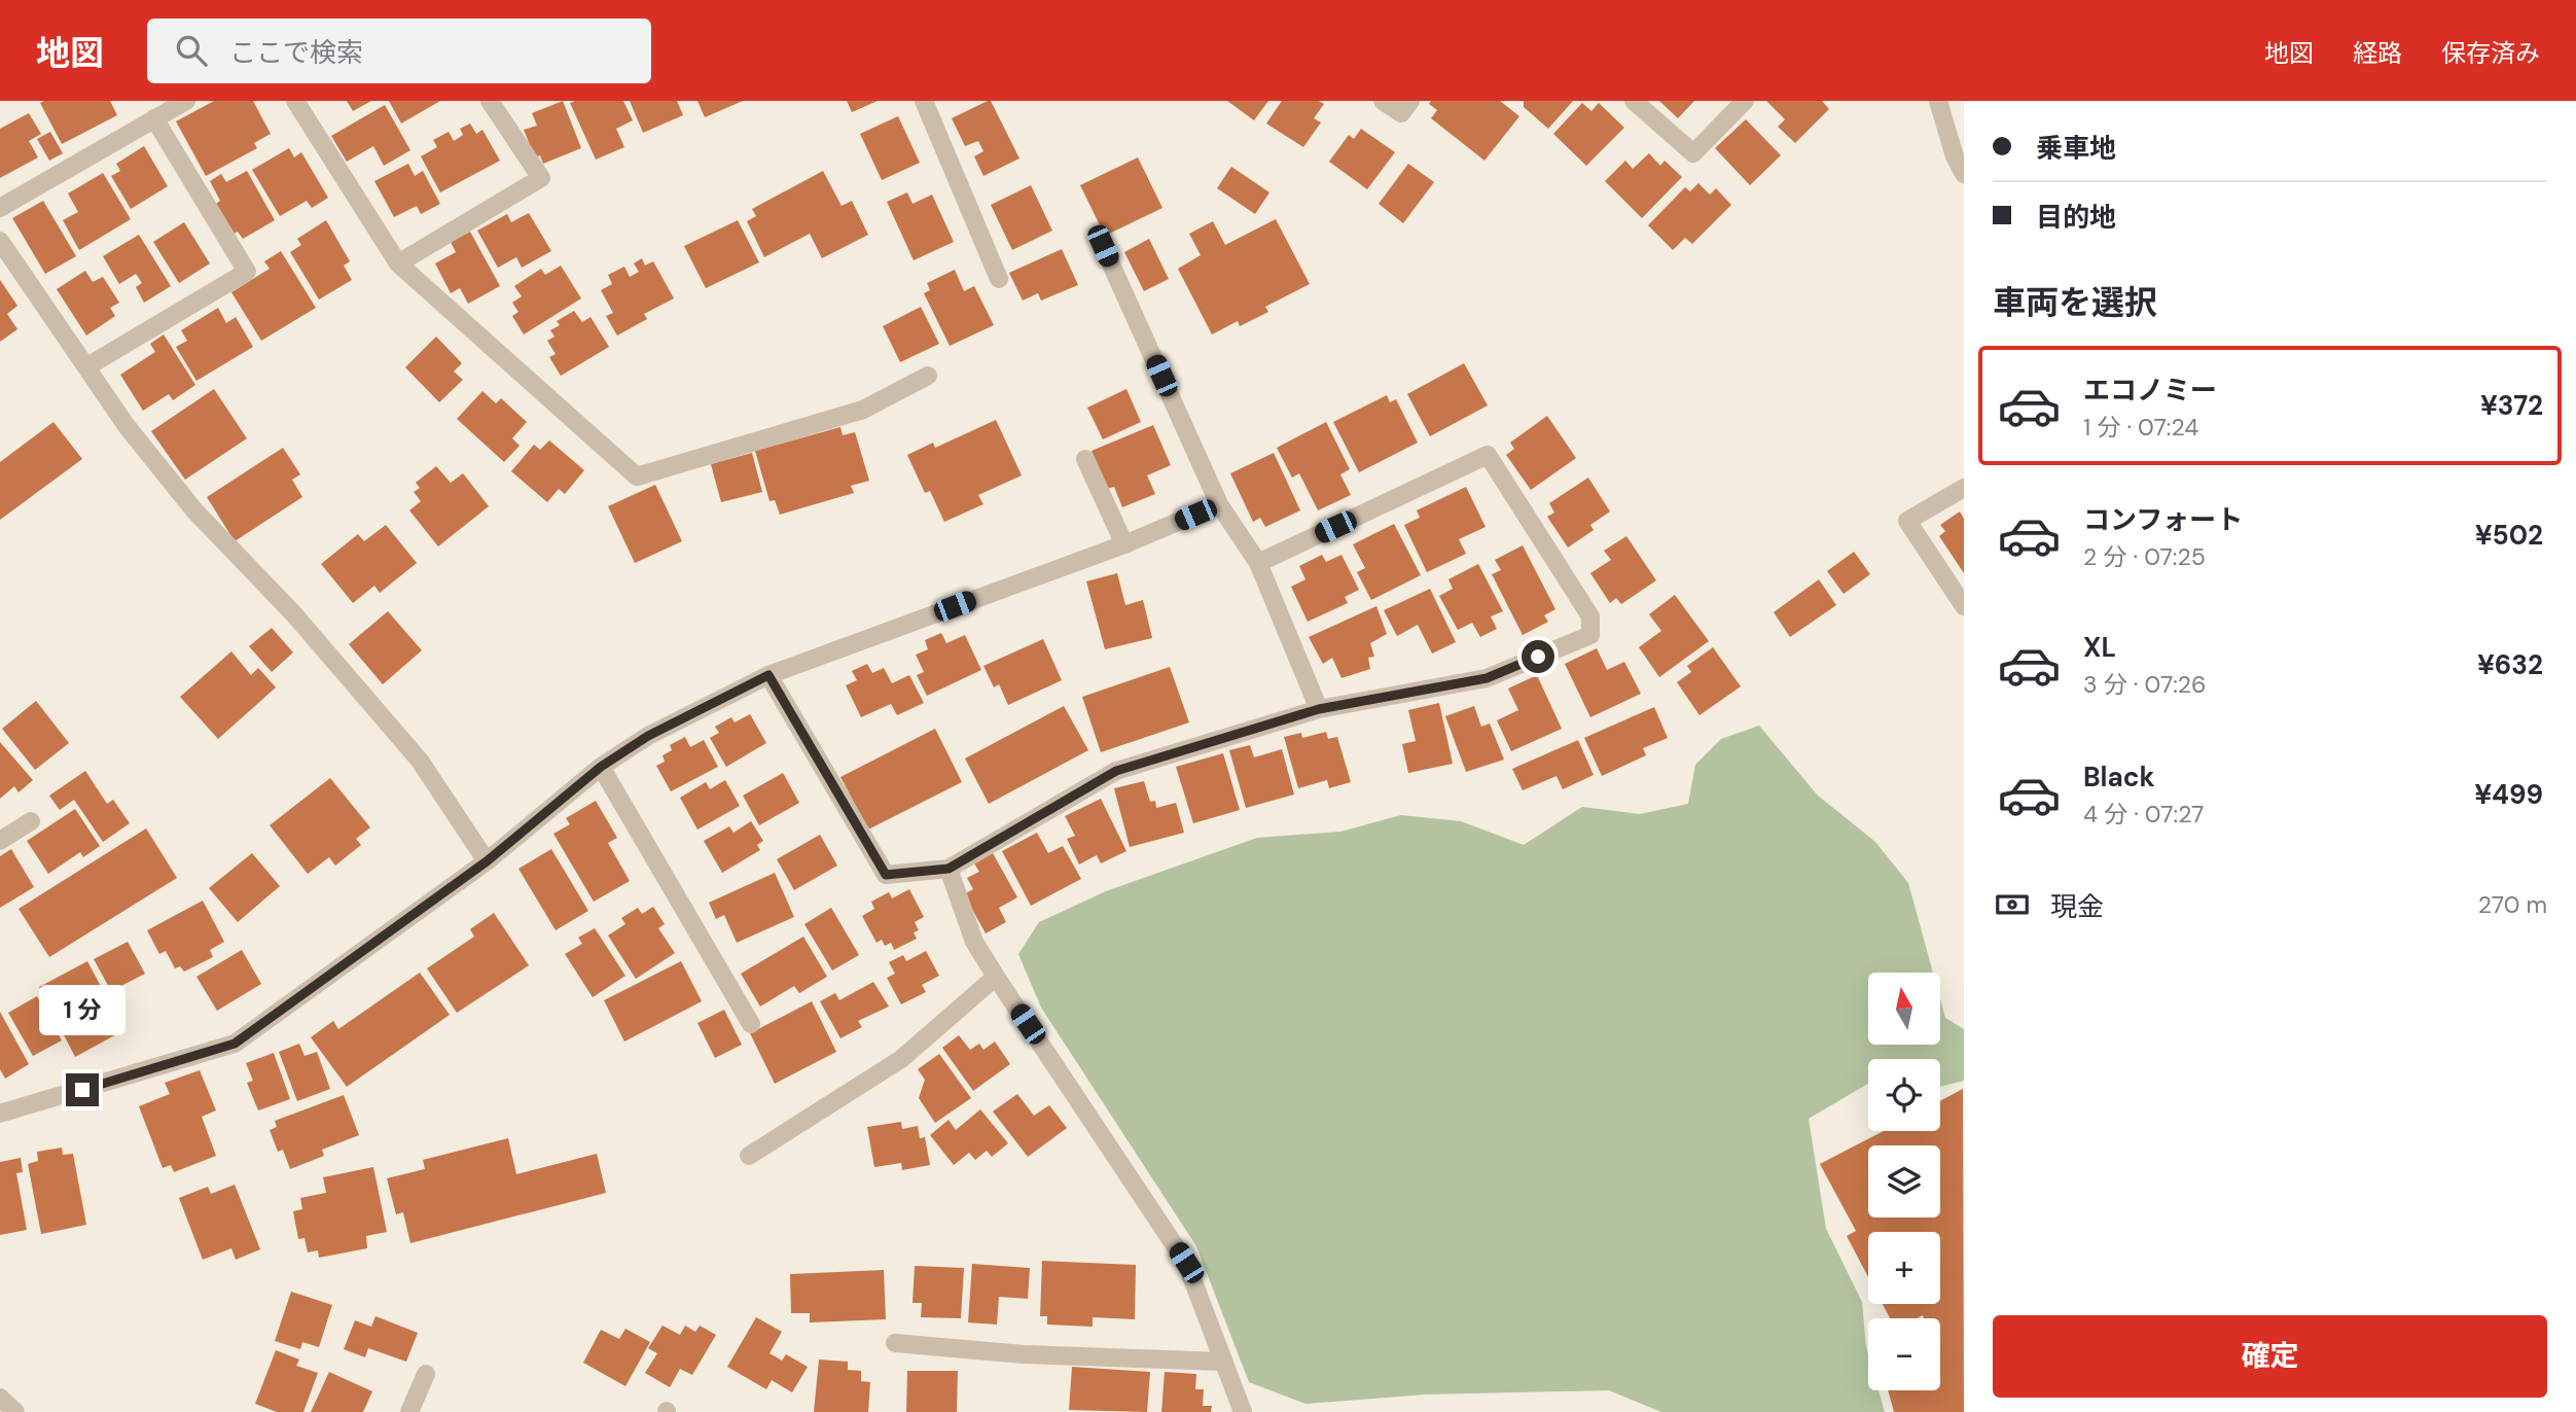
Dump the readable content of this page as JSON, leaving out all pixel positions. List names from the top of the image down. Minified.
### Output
{"north":"top","page":{"header":"地図","search":"ここで検索","nav":["地図","経路","保存済み"],"banner":["乗車地","目的地"],"heading":"車両を選択","list":[{"name":"エコノミー","note":"1 分 · 07:24","value":"¥372"},{"name":"コンフォート","note":"2 分 · 07:25","value":"¥502"},{"name":"XL","note":"3 分 · 07:26","value":"¥632"},{"name":"Black","note":"4 分 · 07:27","value":"¥499"}],"pay":["現金","270 m"],"map_buttons":["+","−"],"bubble":"1 分","buttons":"確定"}}
